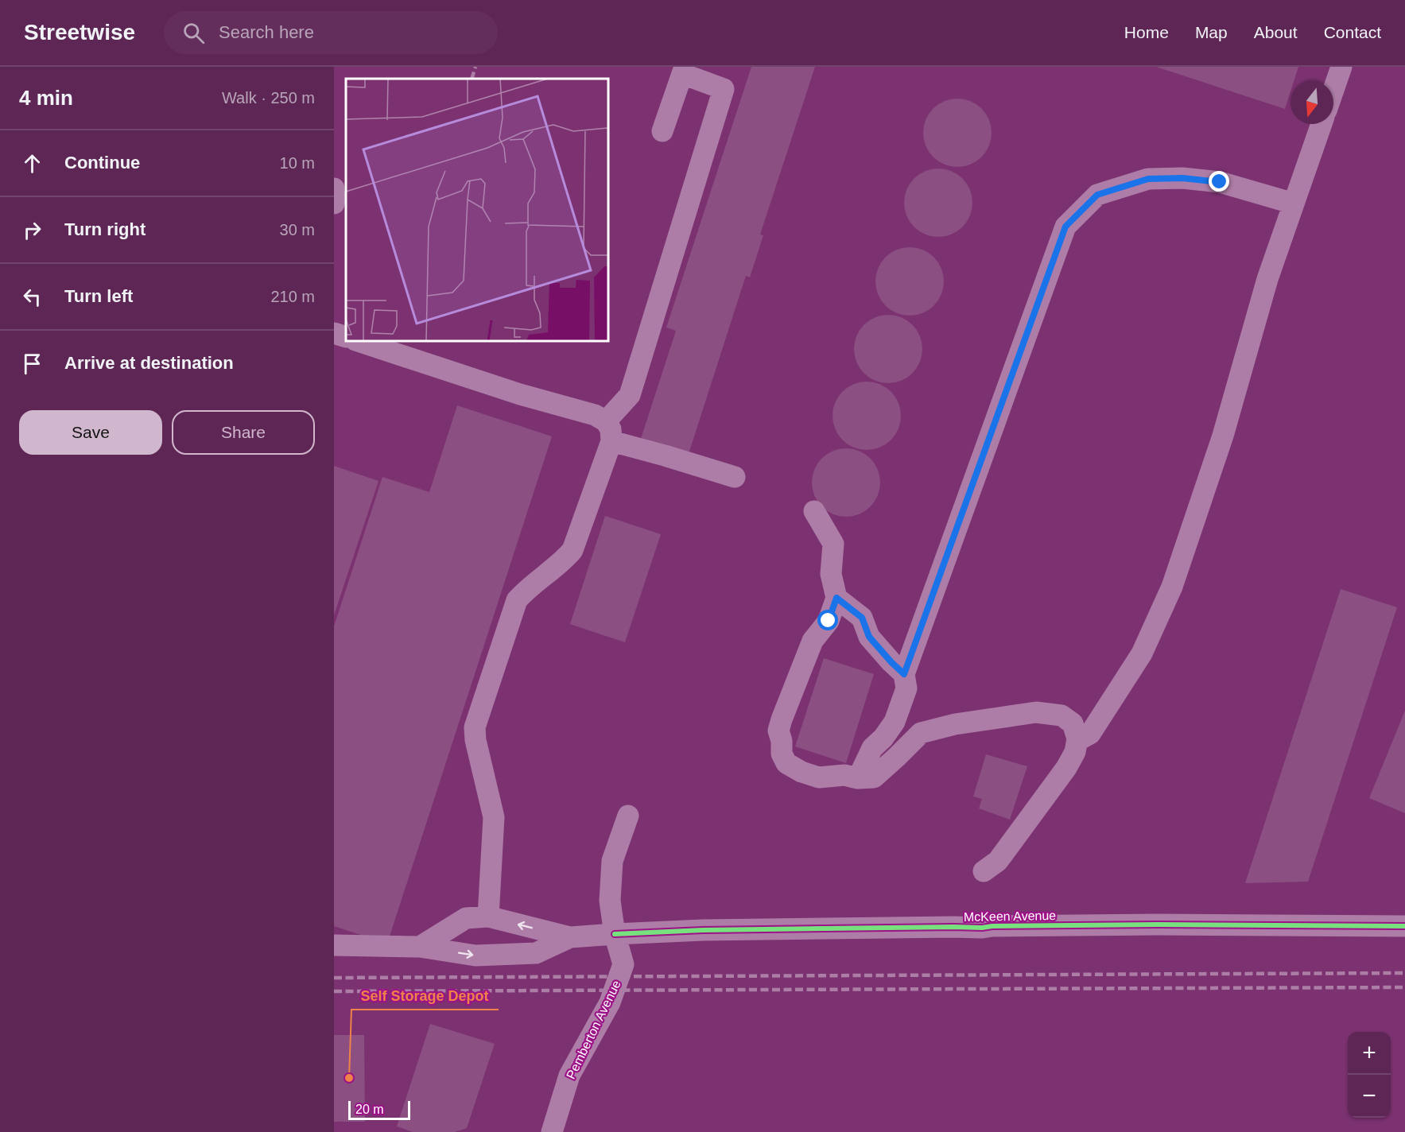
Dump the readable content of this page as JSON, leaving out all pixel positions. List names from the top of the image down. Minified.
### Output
{"streets":{"street":["McKeen Avenue","Pemberton Avenue"]},"crossings":[["McKeen Avenue","Pemberton Avenue"]],"places":["Self Storage Depot"],"scale_bar":"20 m","north":"bottom","page":{"header":"Streetwise","search":"Search here","nav":["Home","Map","About","Contact"],"heading":["4 min","Walk · 250 m"],"list":[["Continue","10 m"],["Turn right","30 m"],["Turn left","210 m"],"Arrive at destination"],"buttons":["Save","Share"],"map_buttons":["+","−"],"scale":"20 m"}}
